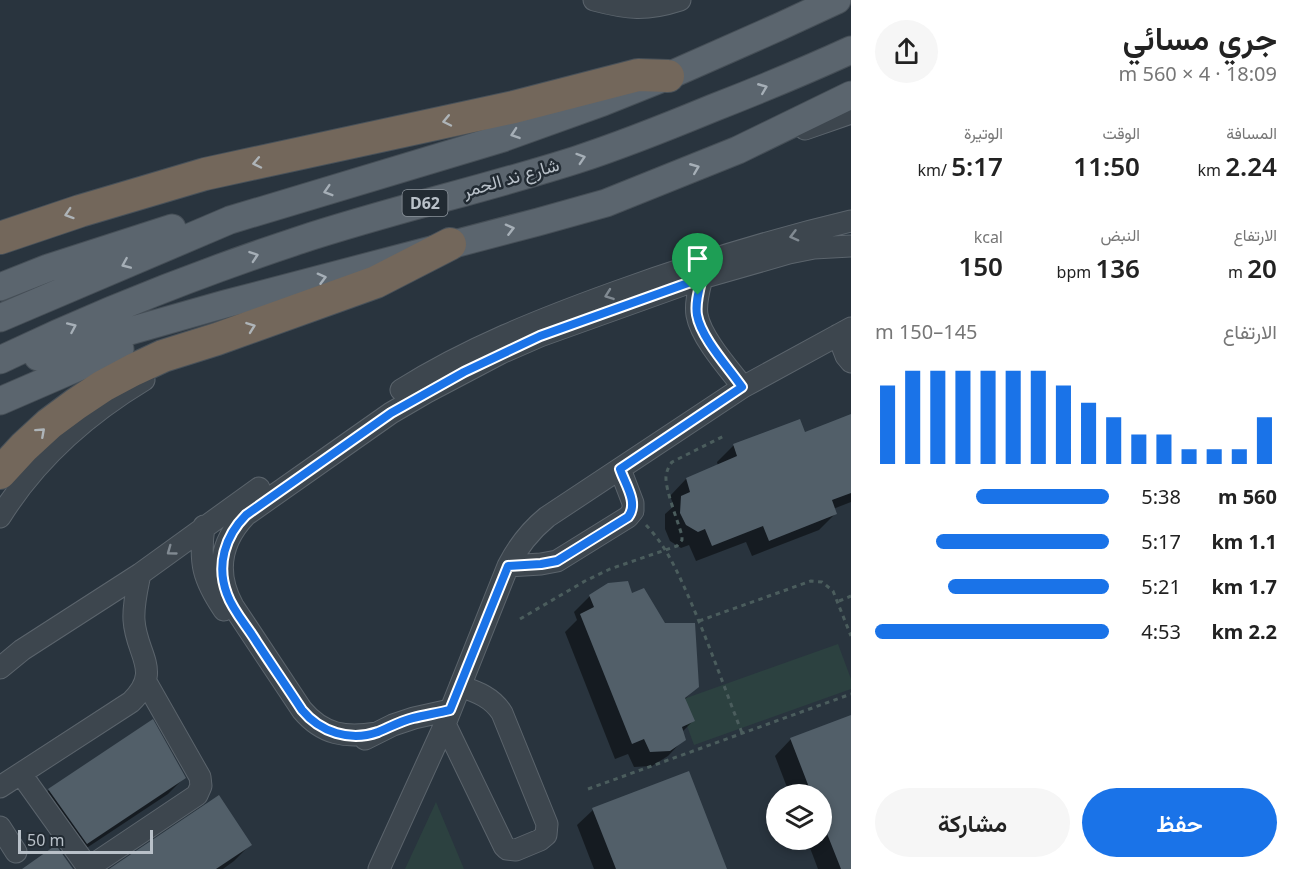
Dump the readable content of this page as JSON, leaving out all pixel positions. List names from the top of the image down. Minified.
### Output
{"streets":{"main road":["شارع ند الحمر","D62"]},"scale_bar":"50 m","page":{"heading":["جري مسائي","18:09 · 4 × 560 m"],"stats":[["المسافة","2.24 km"],["الوقت","11:50"],["الوتيرة","5:17 /km"],["الارتفاع","20 m"],["النبض","136 bpm"],["kcal","150"]],"chart":["الارتفاع","145–150 m"],"list":[{"name":"560 m","note":"5:38"},{"name":"1.1 km","note":"5:17"},{"name":"1.7 km","note":"5:21"},{"name":"2.2 km","note":"4:53"}],"buttons":["حفظ","مشاركة"],"scale":"50 m"}}
